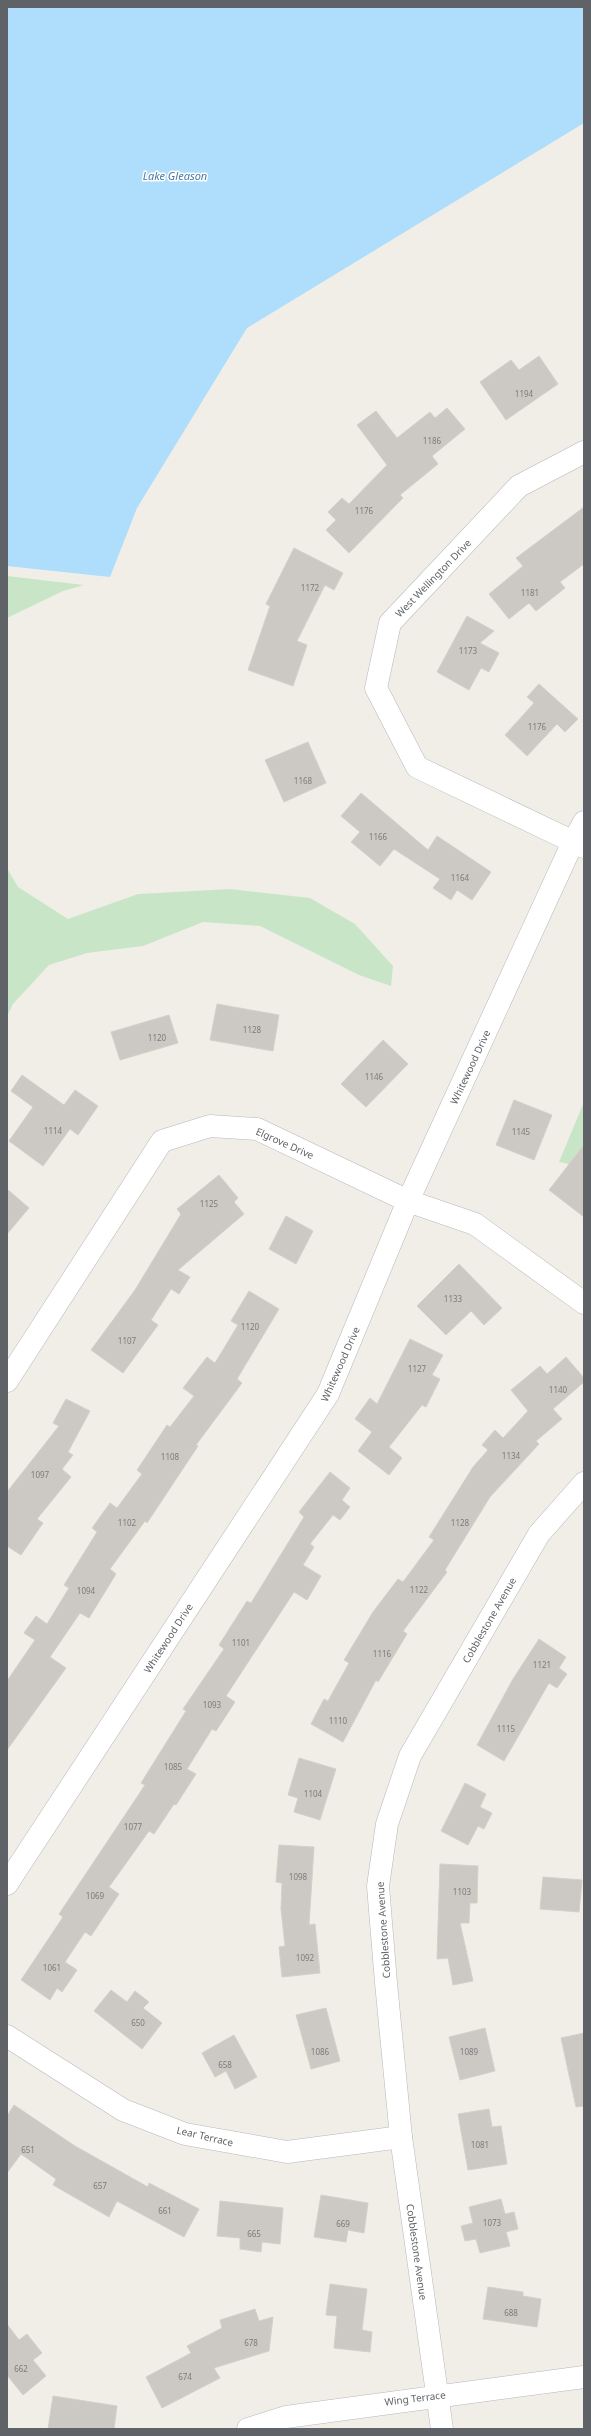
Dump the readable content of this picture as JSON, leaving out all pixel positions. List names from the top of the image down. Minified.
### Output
{"streets":{"street":["West Wellington Drive","Whitewood Drive","Elgrove Drive","Cobblestone Avenue","Lear Terrace","Wing Terrace"]},"crossings":[["West Wellington Drive","Whitewood Drive"],["Whitewood Drive","Elgrove Drive"],["Cobblestone Avenue","Lear Terrace"],["Cobblestone Avenue","Wing Terrace"]],"water":["Lake Gleason"],"house_numbers":["1194","1186","1176","1172","1181","1173","1176","1168","1166","1164","1128","1120","1146","1114","1145","1125","1133","1120","1107","1127","1140","1134","1108","1097","1102","1128","1122","1094","1101","1116","1121","1093","1110","1115","1085","1104","1077","1098","1103","1069","1092","1061","650","1086","1089","658","1081","651","657","661","1073","669","665","688","678","662","674"]}
